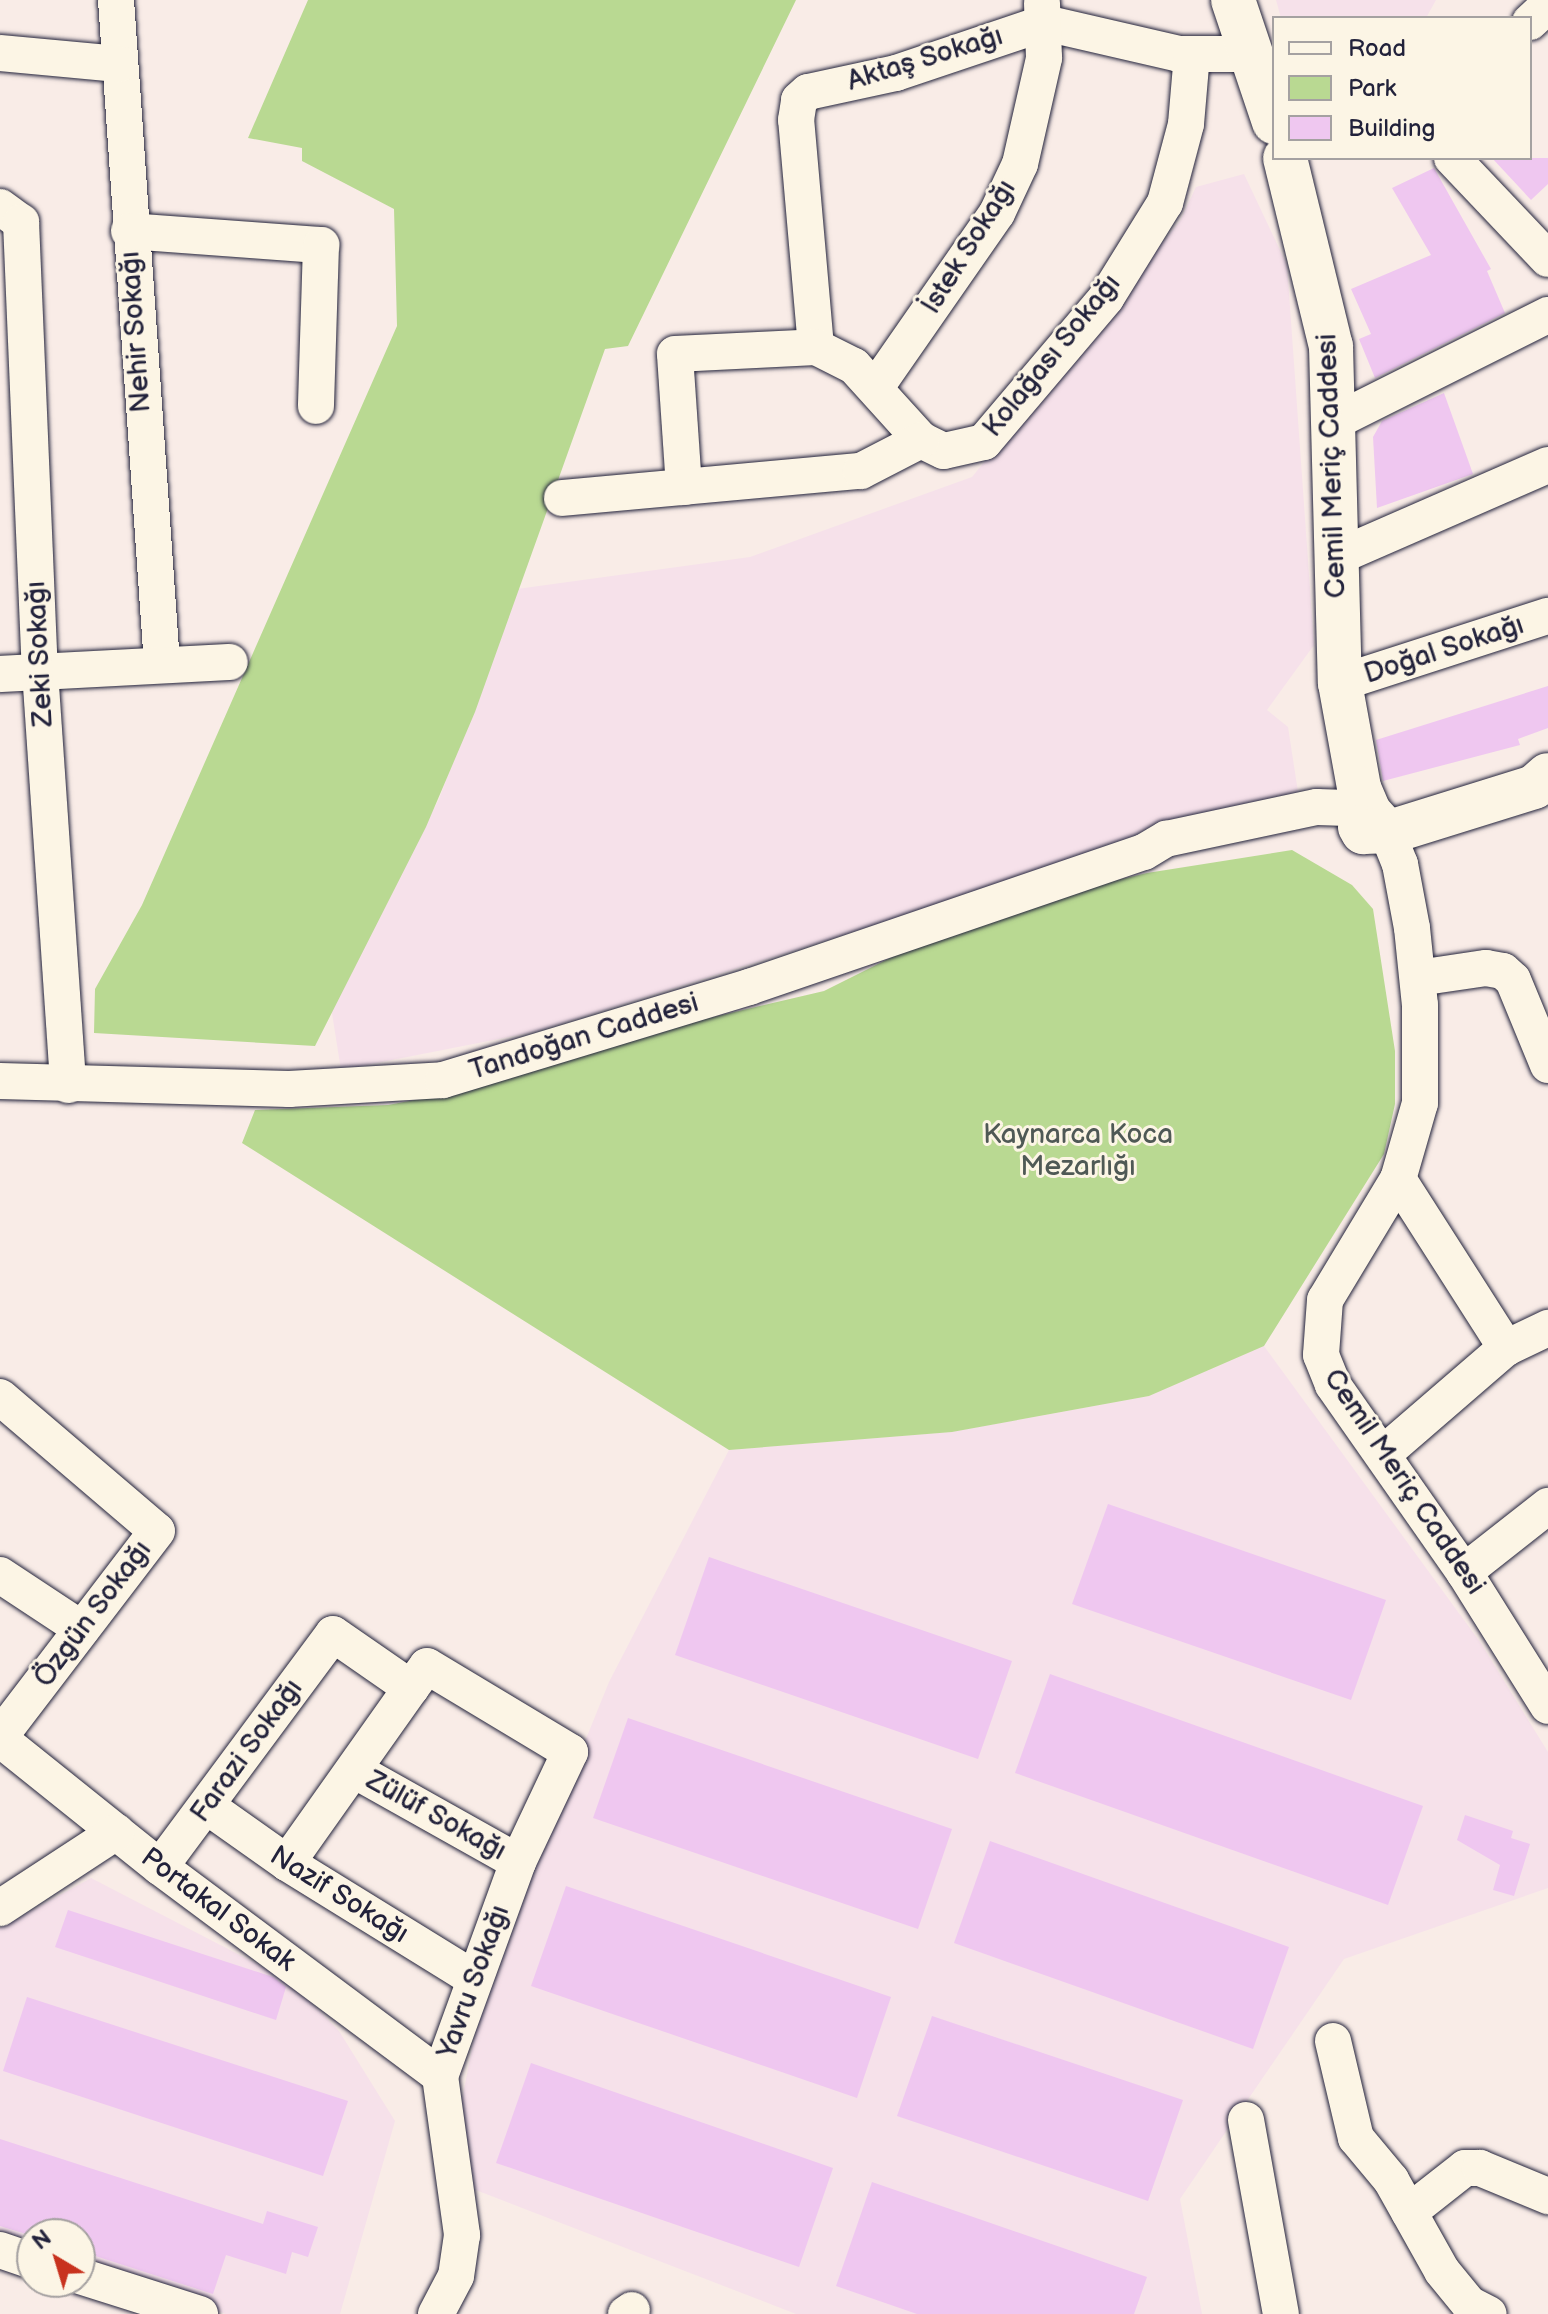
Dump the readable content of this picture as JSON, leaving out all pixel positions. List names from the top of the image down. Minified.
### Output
{"streets":{"main road":["Cemil Meriç Caddesi"],"street":["Aktaş Sokağı","İstek Sokağı","Nehir Sokağı","Kolağası Sokağı","Doğal Sokağı","Zeki Sokağı","Tandoğan Caddesi","Özgün Sokağı","Farazi Sokağı","Zülüf Sokağı","Nazif Sokağı","Portakal Sokak","Yavru Sokağı"]},"crossings":[["Aktaş Sokağı","İstek Sokağı"],["Cemil Meriç Caddesi","Doğal Sokağı"],["Cemil Meriç Caddesi","Tandoğan Caddesi"],["Zeki Sokağı","Tandoğan Caddesi"],["Özgün Sokağı","Portakal Sokak"],["Farazi Sokağı","Nazif Sokağı"],["Farazi Sokağı","Portakal Sokak"],["Farazi Sokağı","Yavru Sokağı"],["Zülüf Sokağı","Yavru Sokağı"],["Nazif Sokağı","Yavru Sokağı"],["Portakal Sokak","Yavru Sokağı"]],"parks":["Kaynarca Koca Mezarlığı"],"legend":["Road","Park","Building"],"north":"top left"}
